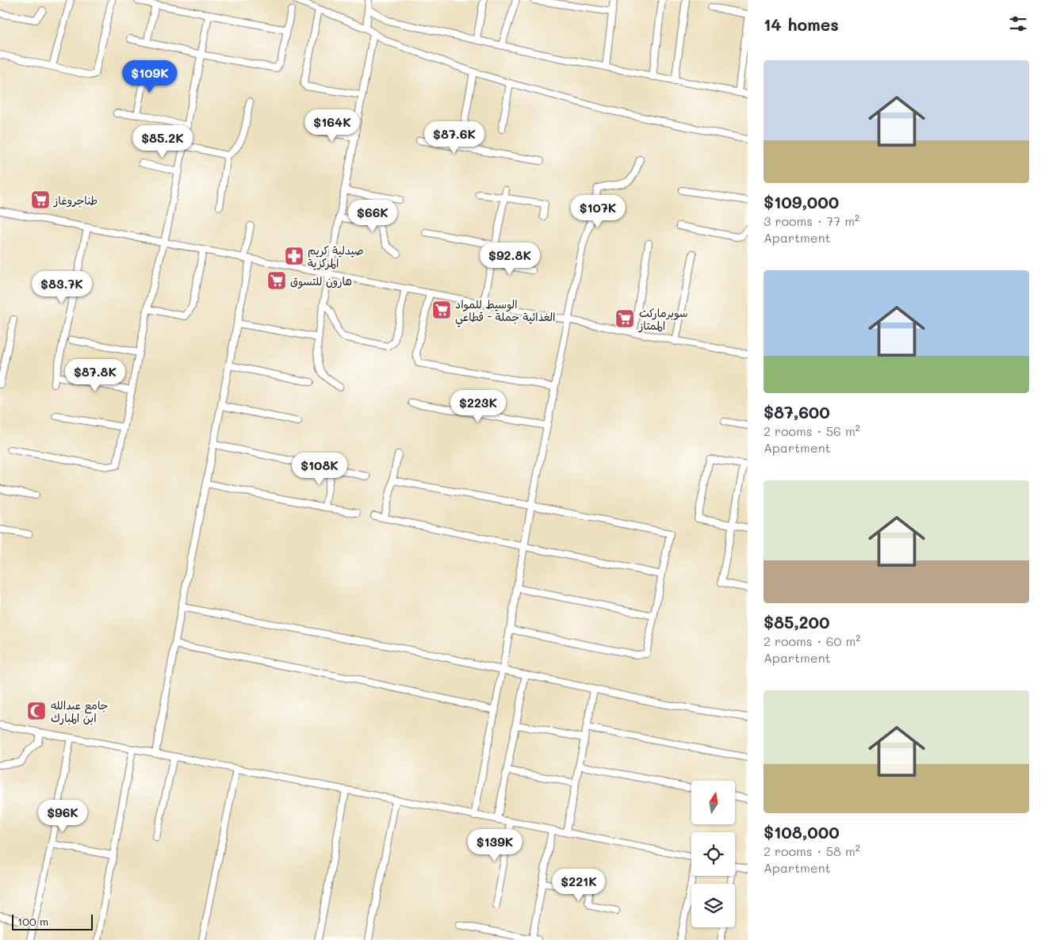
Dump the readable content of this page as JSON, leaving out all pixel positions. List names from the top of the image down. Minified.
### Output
{"places":{"supermarket":["طناجروغاز","هارون للتسوق","الوسيط للمواد الغذائية جملة - قطاعي","سوبرماركت الممتاز"],"pharmacy":["صيدلية كريم المركزية"],"mosque":["جامع عبدالله ابن المبارك"]},"scale_bar":"100 m","north":"top","page":{"heading":"14 homes","list":[{"name":"$109,000","note":"3 rooms · 77 m² · Apartment"},{"name":"$87,600","note":"2 rooms · 56 m² · Apartment"},{"name":"$85,200","note":"2 rooms · 60 m² · Apartment"},{"name":"$108,000","note":"2 rooms · 58 m² · Apartment"}],"price":["$109K","$164K","$87.6K","$85.2K","$107K","$66K","$92.8K","$83.7K","$87.8K","$223K","$108K","$96K","$139K","$221K"],"scale":"100 m"}}
